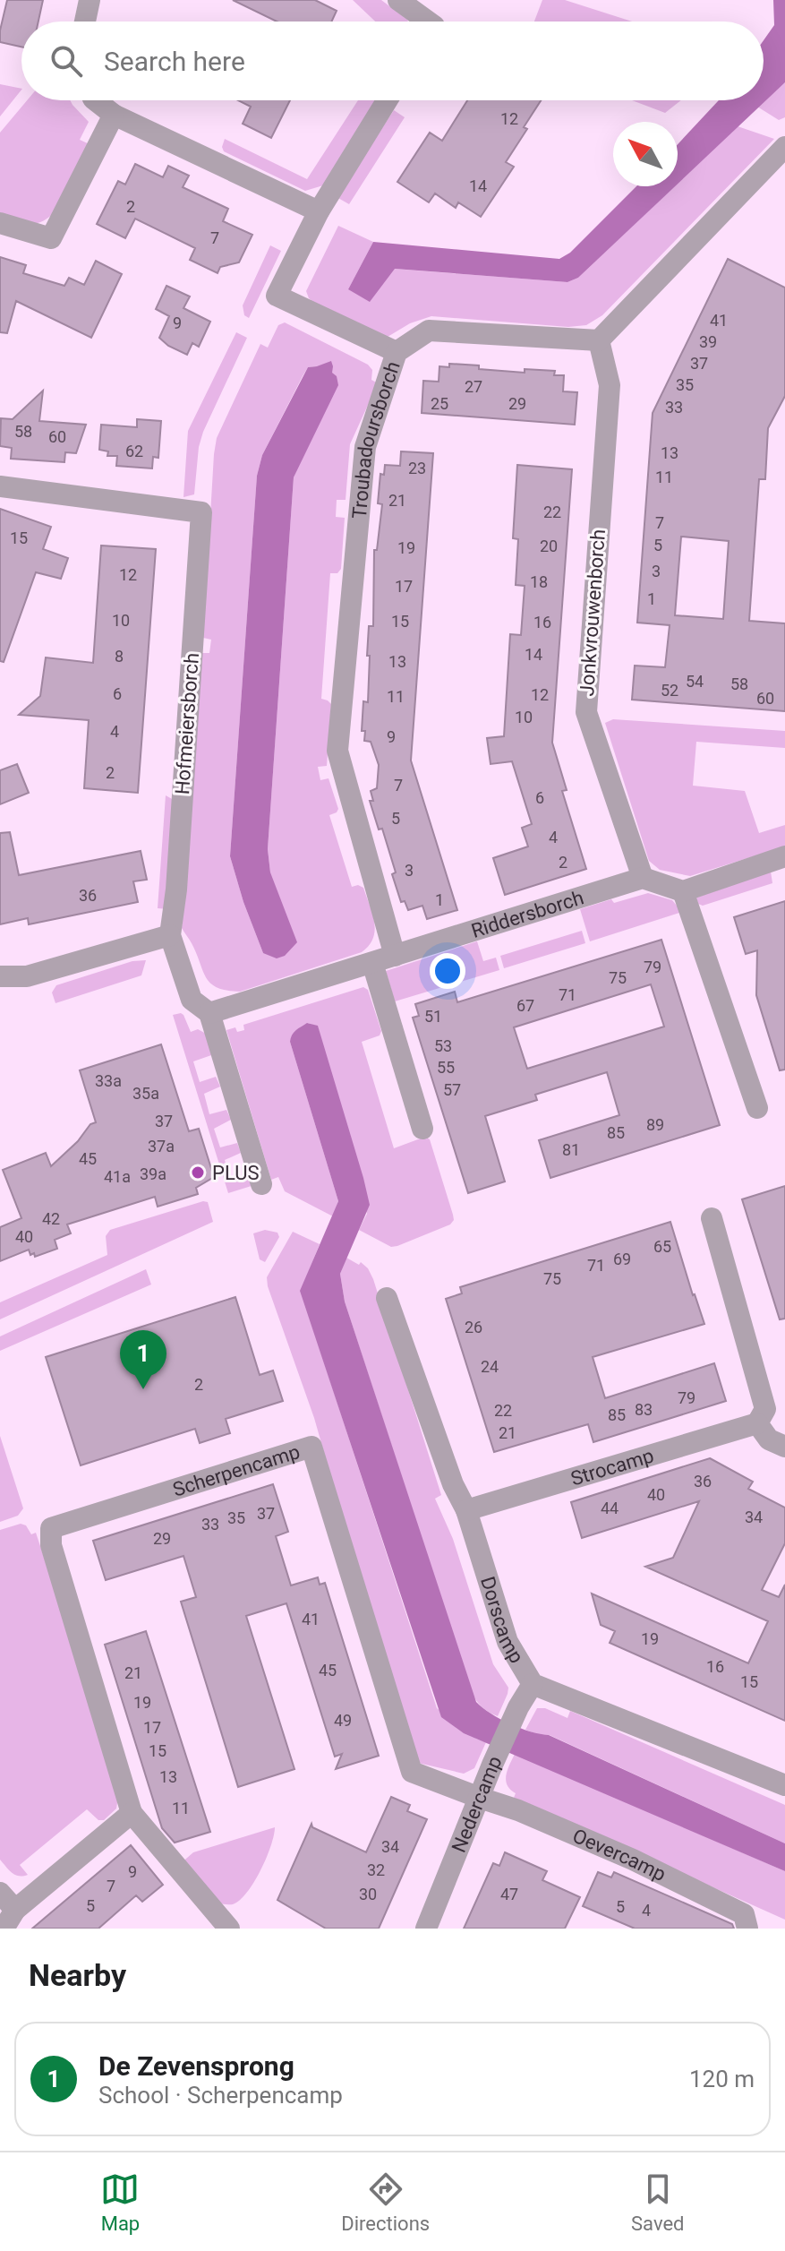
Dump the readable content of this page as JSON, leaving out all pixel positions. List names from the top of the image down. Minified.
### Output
{"streets":{"street":["Troubadoursborch","Jonkvrouwenborch","Hofmeiersborch","Riddersborch","Strocamp","Scherpencamp","Dorscamp","Nedercamp","Oevercamp"]},"crossings":[["Troubadoursborch","Jonkvrouwenborch"],["Troubadoursborch","Riddersborch"],["Jonkvrouwenborch","Riddersborch"],["Strocamp","Dorscamp"],["Scherpencamp","Nedercamp"],["Scherpencamp","Oevercamp"],["Dorscamp","Nedercamp"],["Nedercamp","Oevercamp"]],"places":["PLUS"],"house_numbers":["12","14","2","7","41","9","39","37","35","27","25","29","33","58","60","62","13","23","11","21","22","7","15","5","20","19","3","12","18","17","1","10","15","16","14","8","13","54","58","52","6","12","11","60","10","4","9","2","7","6","5","4","2","3","36","1","79","75","71","67","51","53","55","33a","57","35a","37","89","85","37a","81","45","39a","41a","42","40","65","69","71","75","26","24","2","79","83","22","85","21","36","40","44","37","34","35","33","29","41","19","16","45","21","15","19","49","17","15","13","11","34","32","9","7","30","47","5","5","4"],"north":"top left","page":{"search":"Search here","pins":"1","heading":"Nearby","list":[{"mark":"1","name":"De Zevensprong","note":"School · Scherpencamp","value":"120 m"}],"nav":["Map","Directions","Saved"]}}
